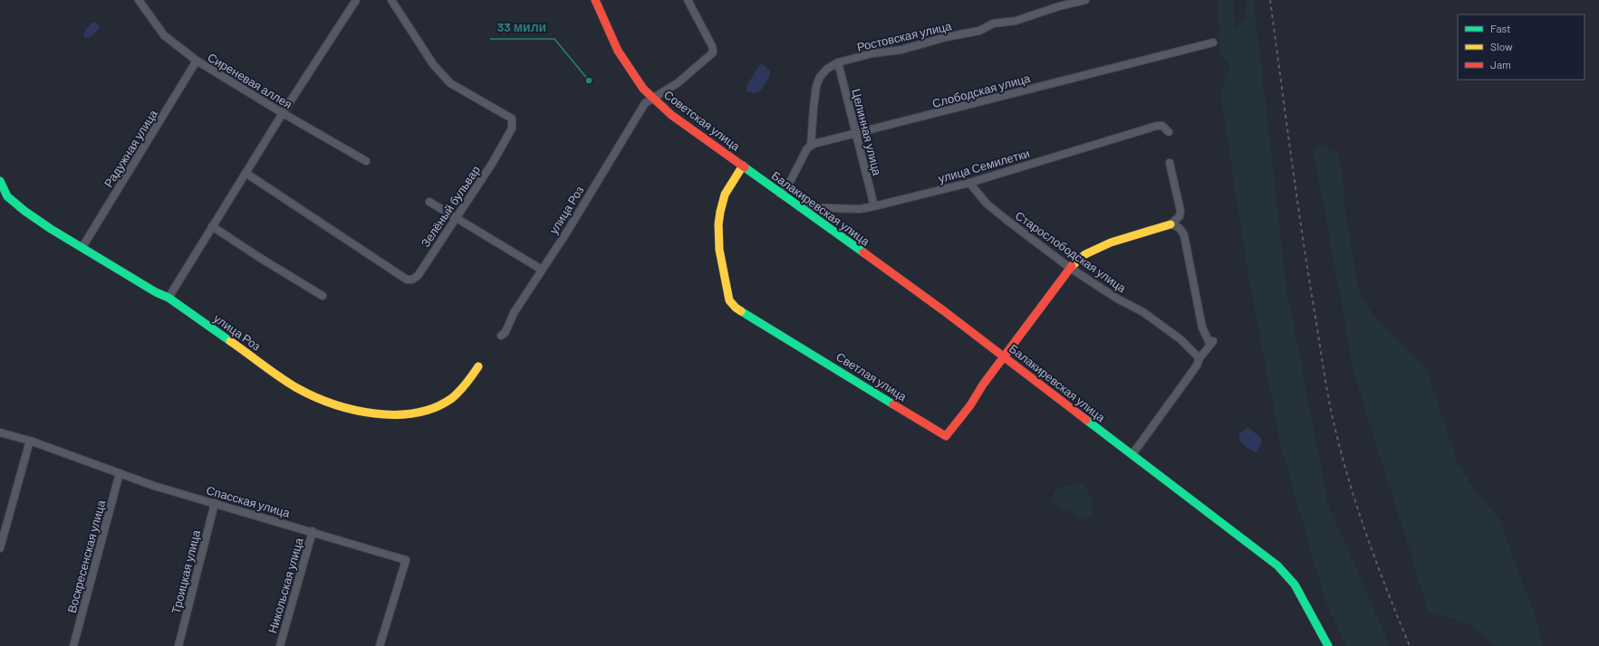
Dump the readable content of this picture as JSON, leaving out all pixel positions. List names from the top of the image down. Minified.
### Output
{"streets":{"street":["Ростовская улица","Сиреневая аллея","Слободская улица","Советская улица","Целинная улица","Радужная улица","улица Семилетки","Зелёный бульвар","Балакиревская улица","улица Роз","Старослободская улица","Светлая улица","Спасская улица","Воскресенская улица","Троицкая улица","Никольская улица"]},"crossings":[["Ростовская улица","Слободская улица"],["Ростовская улица","Целинная улица"],["Сиреневая аллея","Радужная улица"],["Слободская улица","Целинная улица"],["Советская улица","Балакиревская улица"],["Советская улица","улица Роз"],["Советская улица","Светлая улица"],["Целинная улица","улица Семилетки"],["Радужная улица","улица Роз"],["улица Семилетки","Балакиревская улица"],["улица Семилетки","Старослободская улица"],["Балакиревская улица","Светлая улица"],["Старослободская улица","Светлая улица"],["Спасская улица","Воскресенская улица"],["Спасская улица","Троицкая улица"],["Спасская улица","Никольская улица"]],"places":["33 мили"],"legend":["Fast","Slow","Jam"]}
